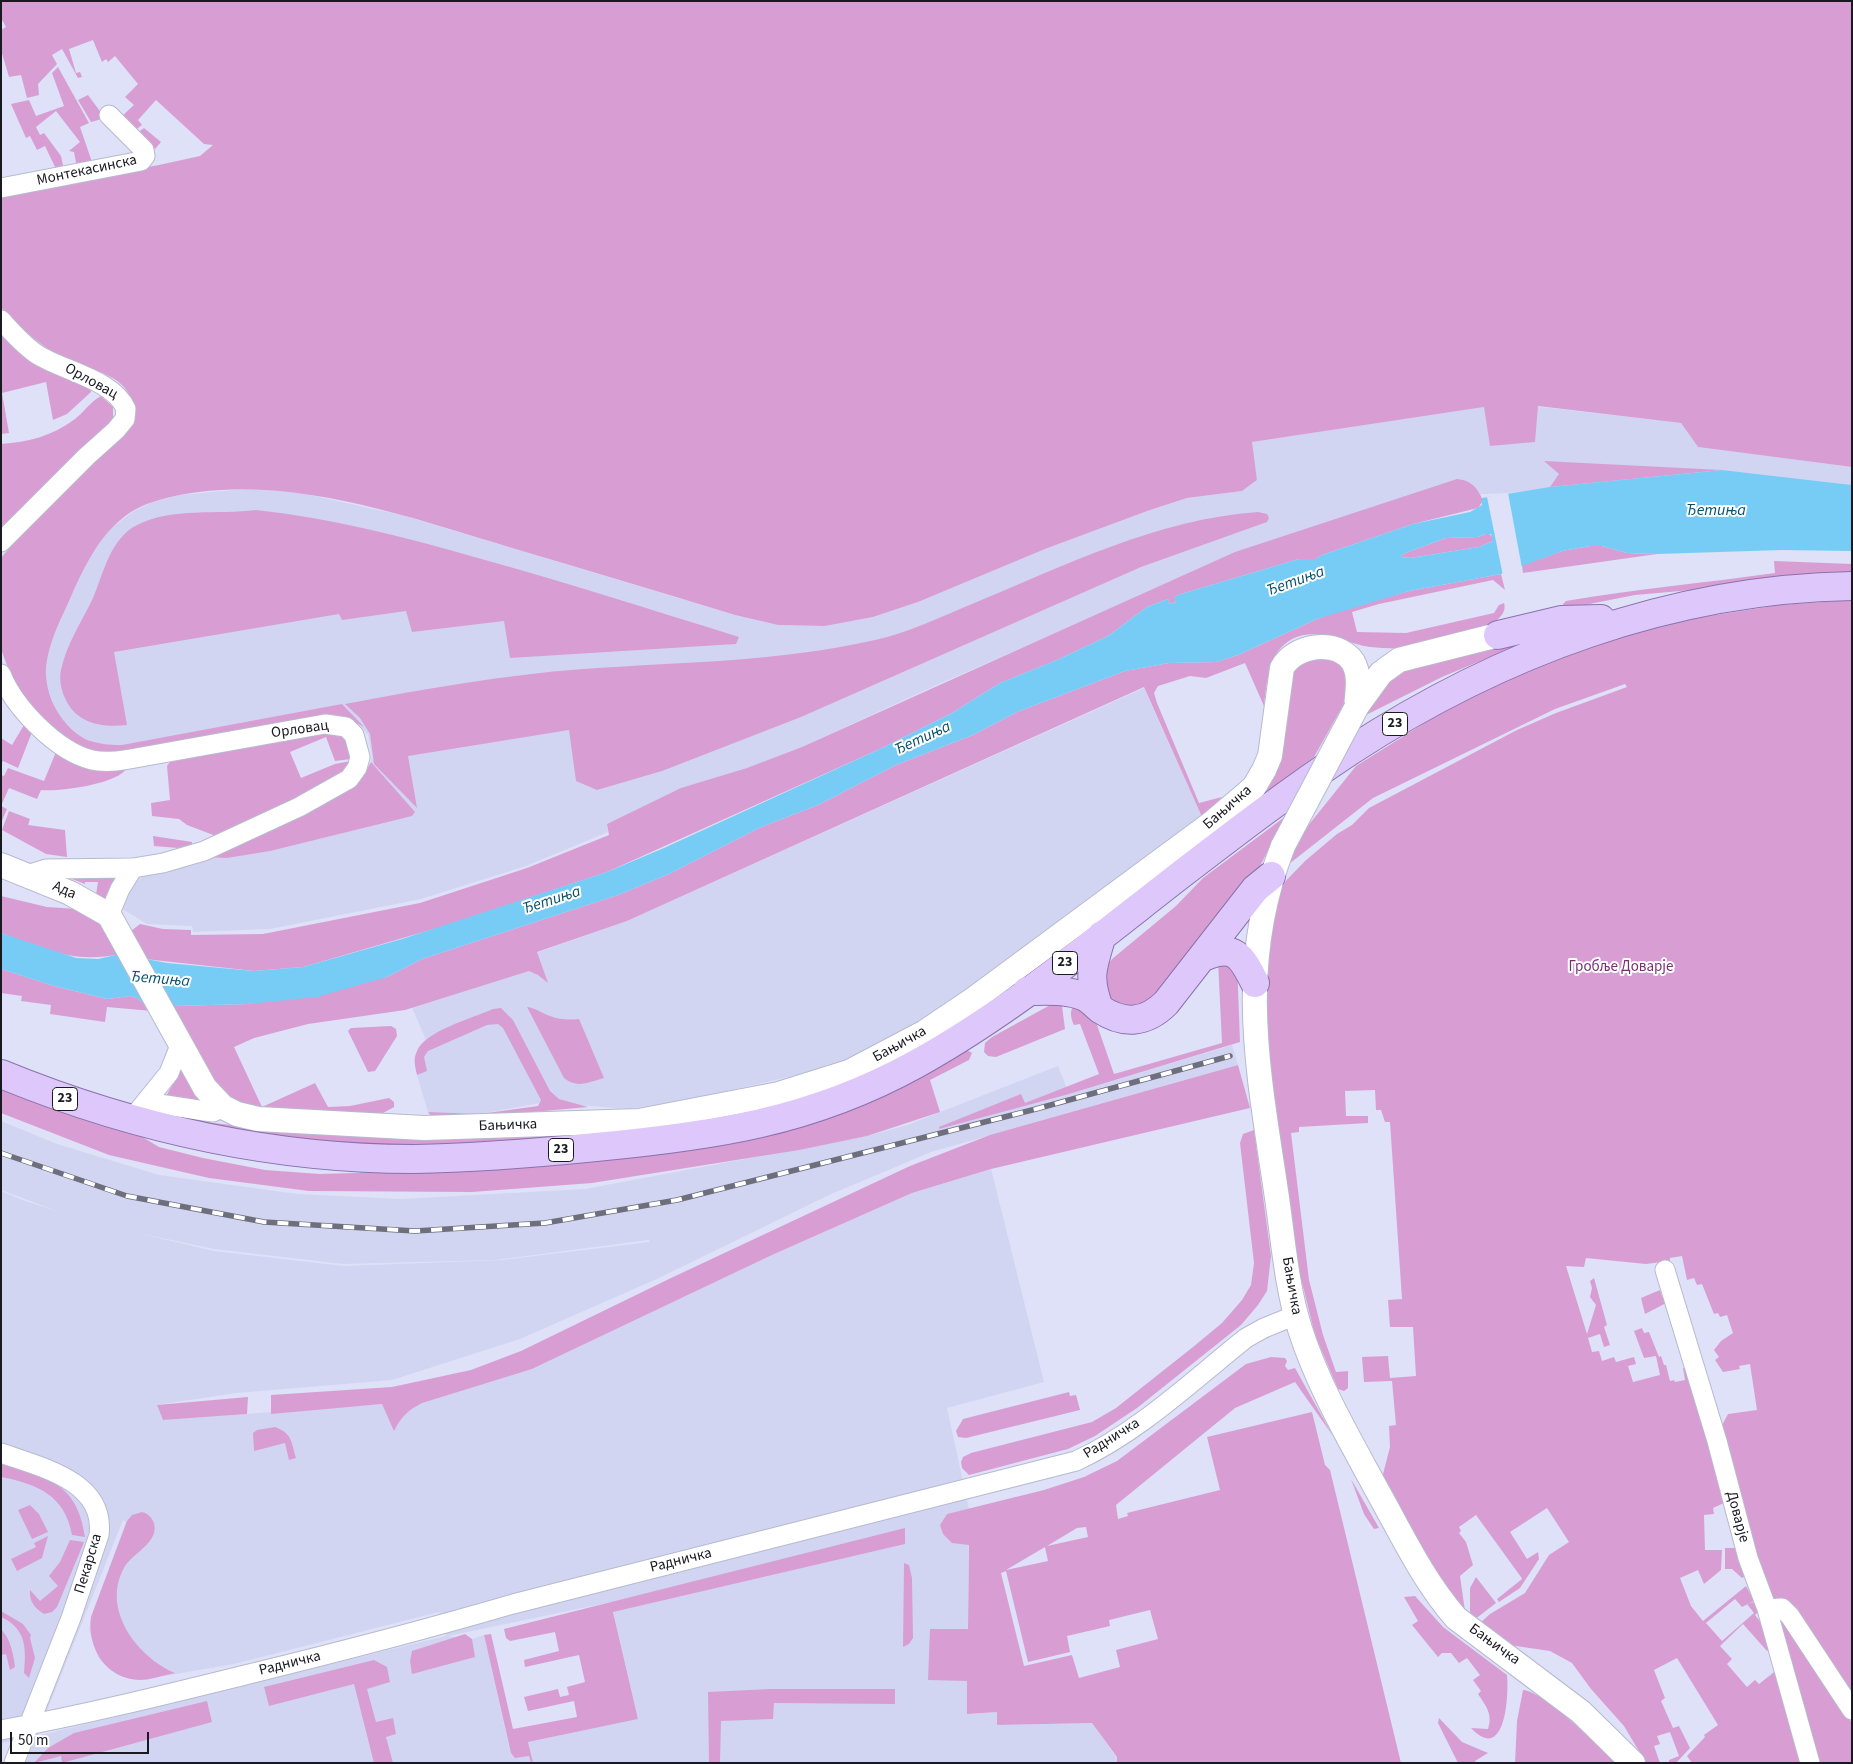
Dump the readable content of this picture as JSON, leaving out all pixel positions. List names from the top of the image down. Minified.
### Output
{"streets":{"main road":["23"],"street":["Монтекасинска","Орловац","Бањичка","Ада","Радничка","Доварје","Пекарска"]},"crossings":[["Орловац","Ада"],["23","Бањичка"],["Бањичка","Ада"],["Бањичка","Радничка"],["Радничка","Пекарска"]],"water":["Ђетиња"],"parks":["Гробље Доварје"],"scale_bar":"50 m"}
